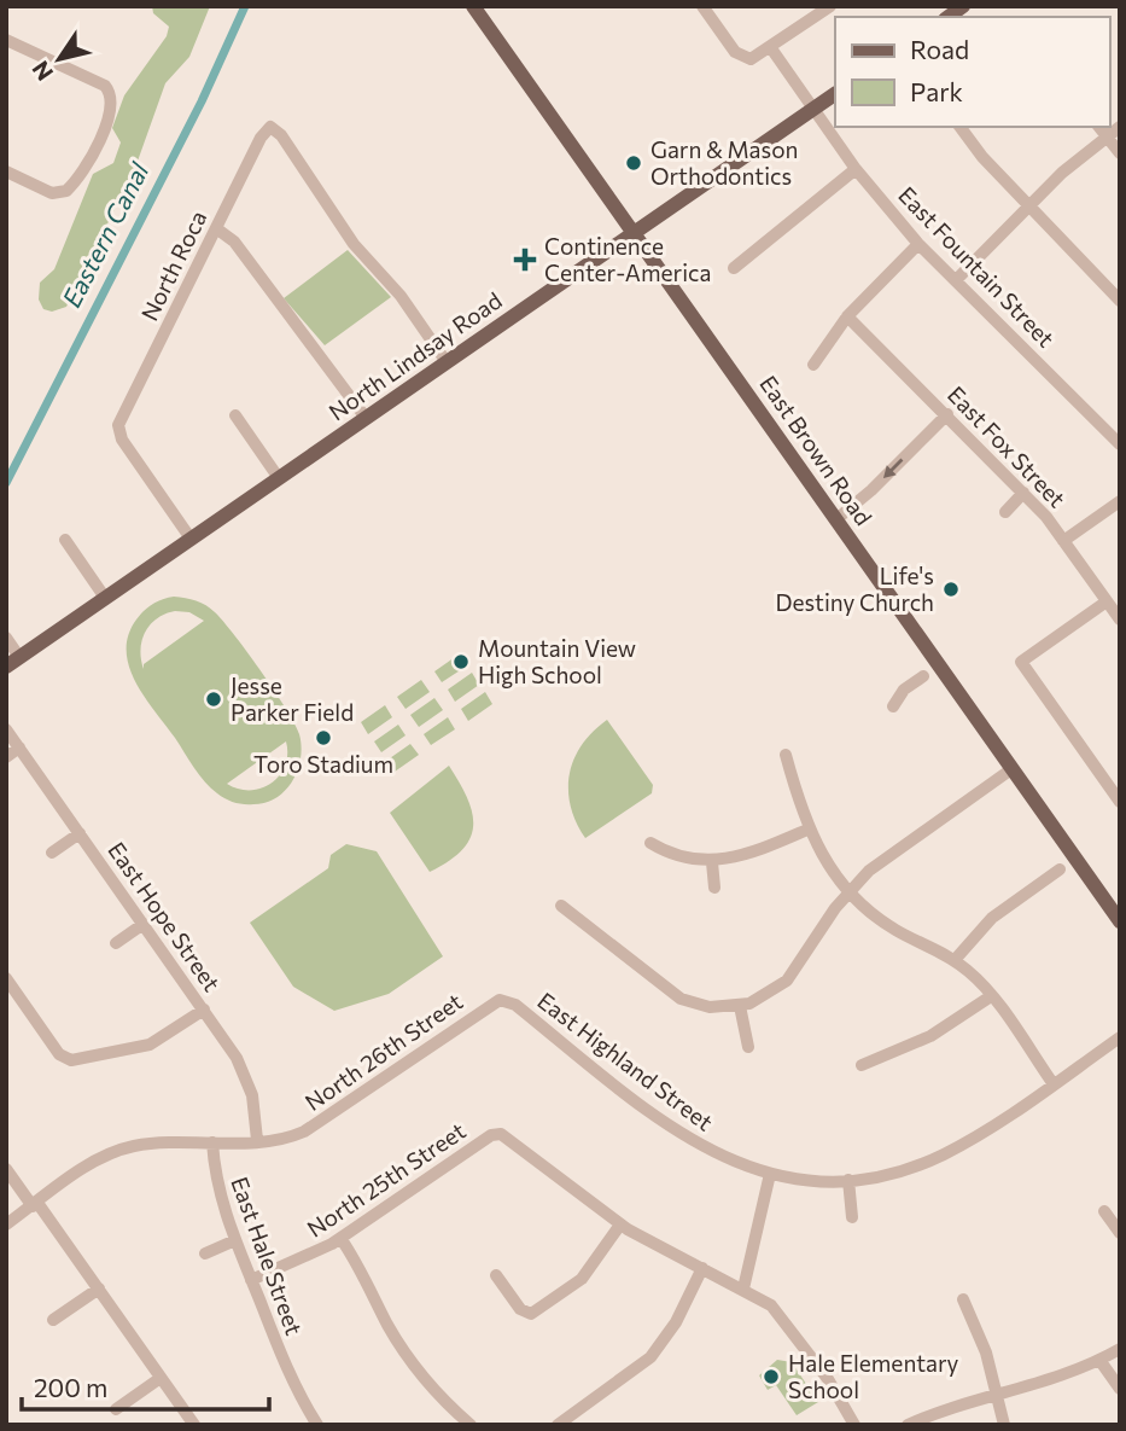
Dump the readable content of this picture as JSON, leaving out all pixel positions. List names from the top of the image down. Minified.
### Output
{"streets":{"main road":["North Lindsay Road","East Brown Road"],"street":["North Roca","East Fountain Street","East Fox Street","East Hope Street","North 26th Street","East Highland Street","North 25th Street","East Hale Street"]},"crossings":[["North Roca","North Lindsay Road"],["East Fountain Street","North Lindsay Road"],["North Lindsay Road","East Brown Road"],["East Hope Street","North 26th Street"],["North 26th Street","East Highland Street"],["North 26th Street","East Hale Street"],["North 25th Street","East Hale Street"]],"water":["Eastern Canal"],"places":{"other":["Garn & Mason Orthodontics","Life's Destiny Church","Mountain View High School","Jesse Parker Field","Toro Stadium","Hale Elementary School"],"health":["Continence Center-America"]},"legend":["Road","Park"],"scale_bar":"200 m","north":"bottom left"}
